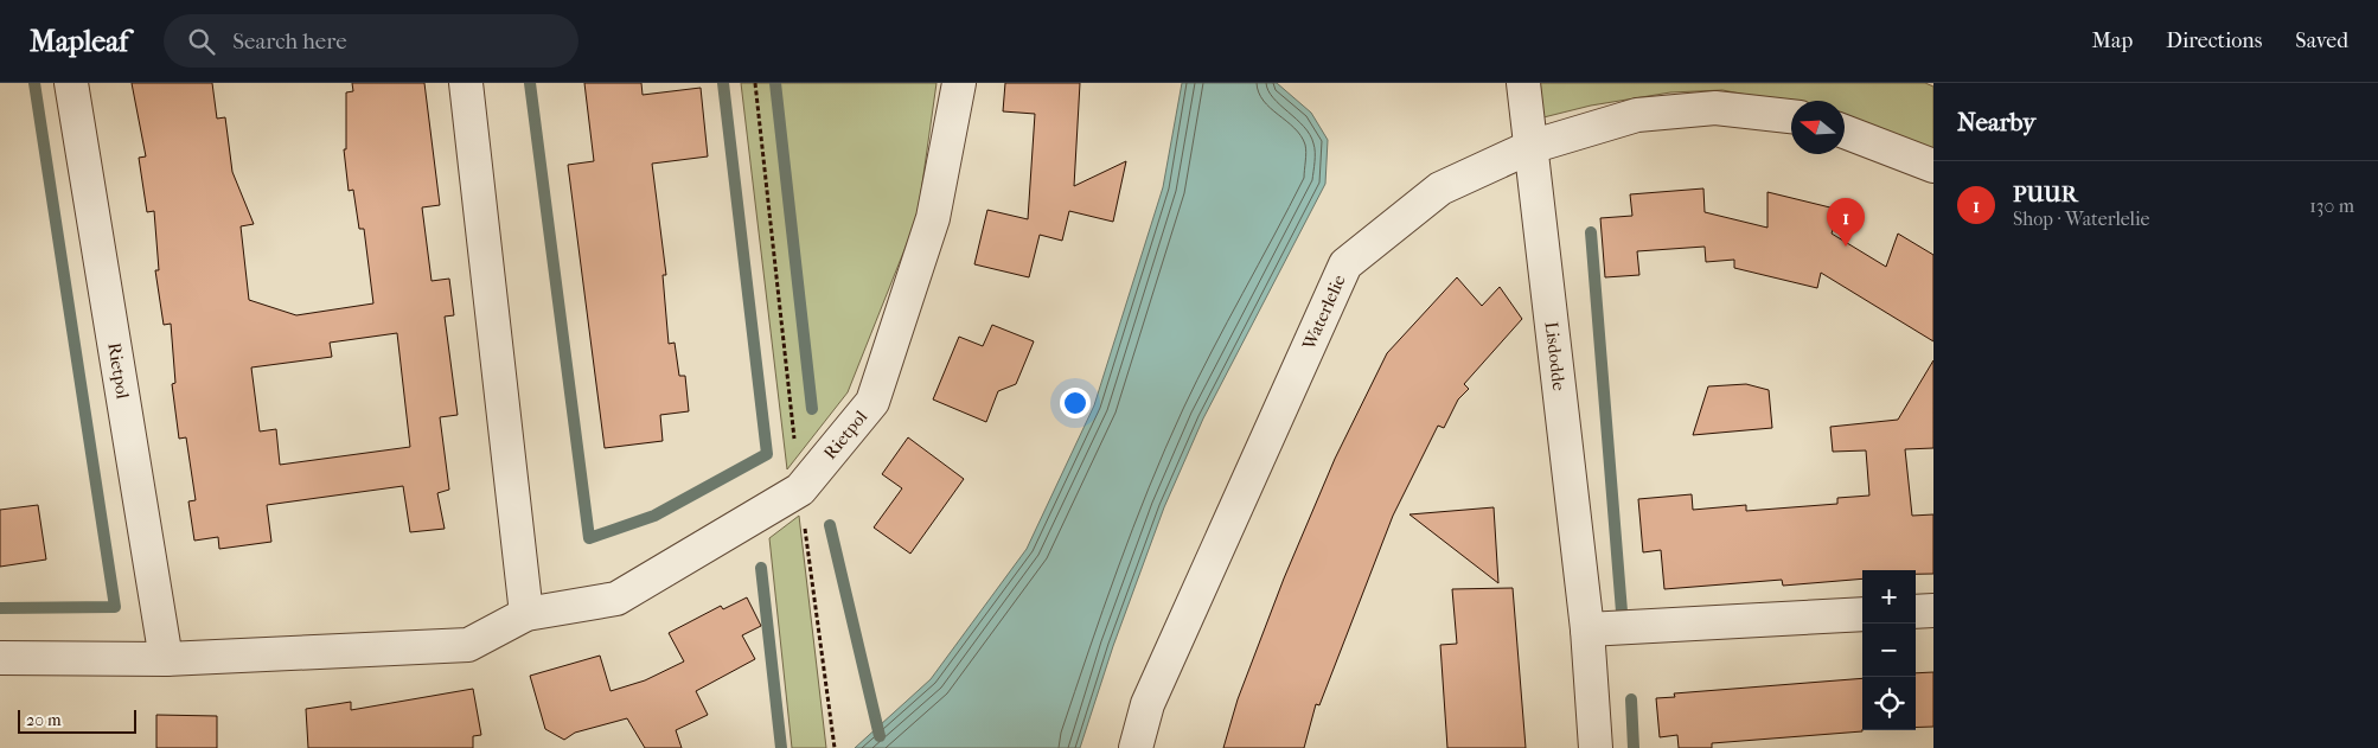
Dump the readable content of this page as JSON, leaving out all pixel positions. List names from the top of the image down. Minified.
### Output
{"streets":{"street":["Waterlelie","Lisdodde","Rietpol"]},"crossings":[["Waterlelie","Lisdodde"]],"scale_bar":"20 m","north":"left","page":{"header":"Mapleaf","search":"Search here","nav":["Map","Directions","Saved"],"heading":"Nearby","list":[{"mark":"1","name":"PUUR","note":"Shop · Waterlelie","value":"130 m"}],"pins":"1","map_buttons":["+","−"],"scale":"20 m"}}
